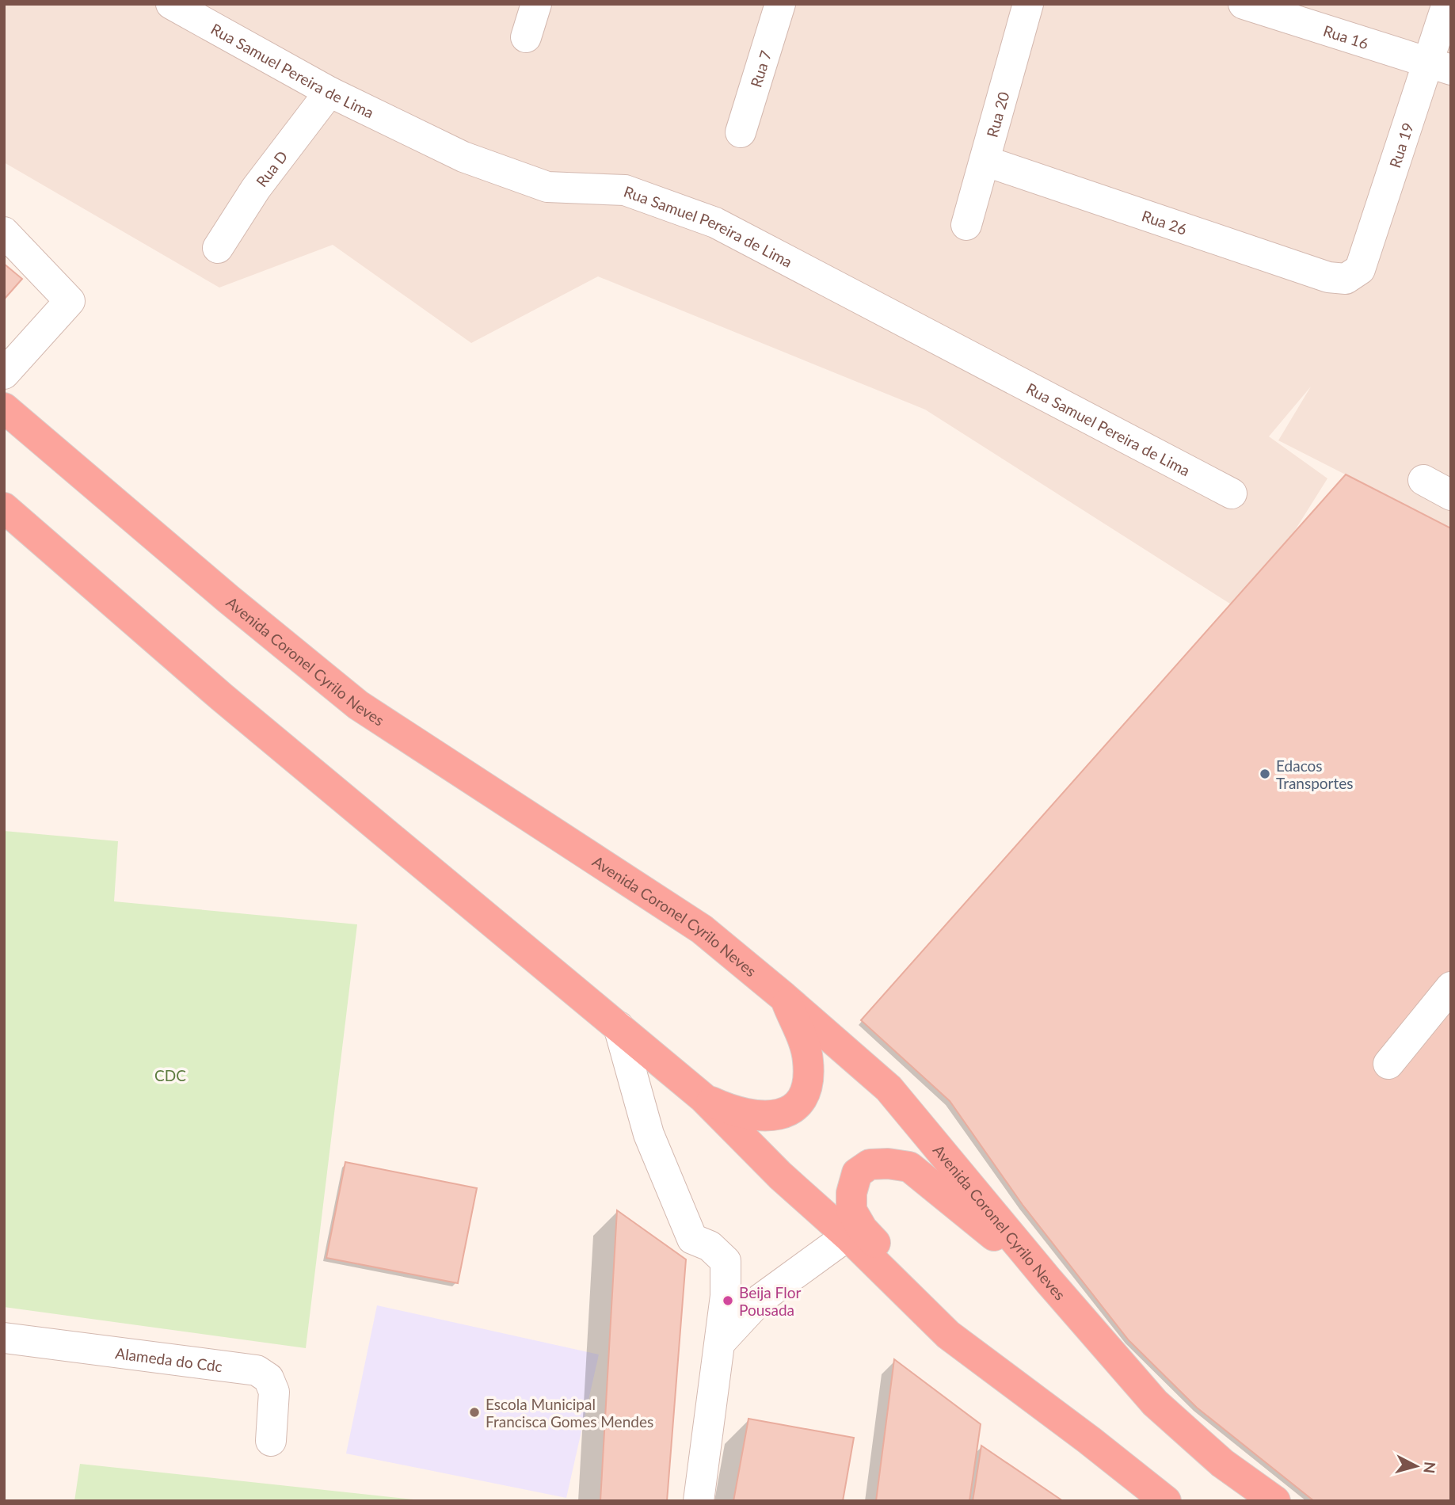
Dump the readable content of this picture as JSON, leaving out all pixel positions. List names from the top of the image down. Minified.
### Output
{"streets":{"highway":["Avenida Coronel Cyrilo Neves"],"street":["Rua 16","Rua 7","Rua Samuel Pereira de Lima","Rua 20","Rua 19","Rua D","Rua 26","Alameda do Cdc"]},"crossings":[["Rua 16","Rua 19"],["Rua Samuel Pereira de Lima","Rua D"],["Rua 20","Rua 26"],["Rua 19","Rua 26"]],"parks":["CDC"],"places":["Edacos Transportes","Beija Flor Pousada","Escola Municipal Francisca Gomes Mendes"],"north":"right"}
